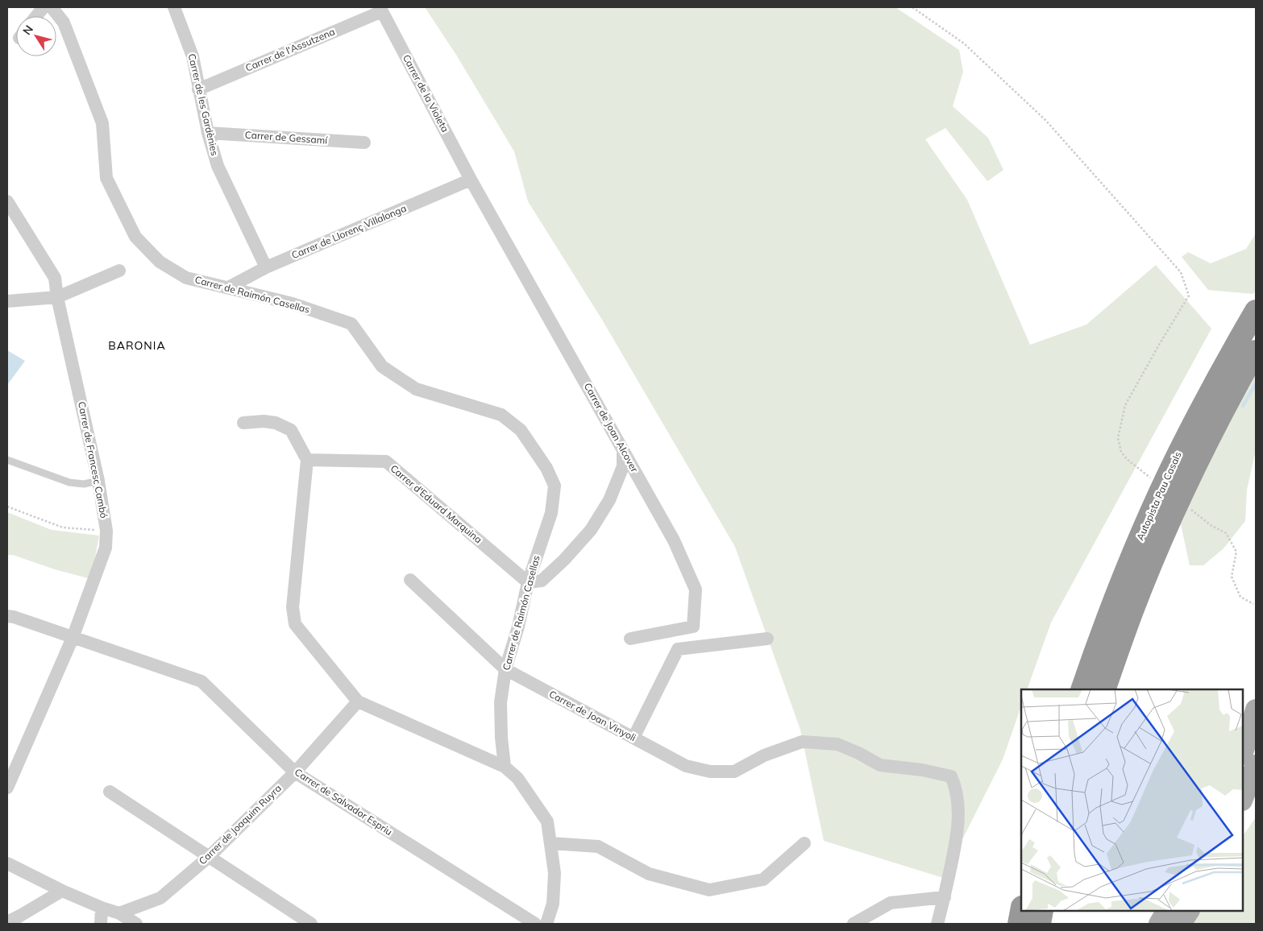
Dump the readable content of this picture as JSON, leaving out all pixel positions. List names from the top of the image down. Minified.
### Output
{"streets":{"highway":["Autopista Pau Casals"],"street":["Carrer de l'Assutzena","Carrer de la Violeta","Carrer de les Gardènies","Carrer de Gessamí","Carrer de Llorenç Villalonga","Carrer de Raimón Casellas","Carrer de Joan Alcover","Carrer de Francesc Cambó","Carrer d'Eduard Marquina","Carrer de Joan Vinyoli","Carrer de Salvador Espriu","Carrer de Joaquim Ruyra"]},"crossings":[["Carrer de l'Assutzena","Carrer de la Violeta"],["Carrer de l'Assutzena","Carrer de les Gardènies"],["Carrer de la Violeta","Carrer de Llorenç Villalonga"],["Carrer de la Violeta","Carrer de Joan Alcover"],["Carrer de les Gardènies","Carrer de Gessamí"],["Carrer de les Gardènies","Carrer de Llorenç Villalonga"],["Carrer de Llorenç Villalonga","Carrer de Raimón Casellas"],["Carrer de Llorenç Villalonga","Carrer de Joan Alcover"],["Carrer de Raimón Casellas","Carrer d'Eduard Marquina"],["Carrer de Raimón Casellas","Carrer de Joan Vinyoli"],["Carrer de Francesc Cambó","Carrer de Salvador Espriu"],["Carrer de Salvador Espriu","Carrer de Joaquim Ruyra"]],"districts":["BARONIA"],"north":"top left"}
